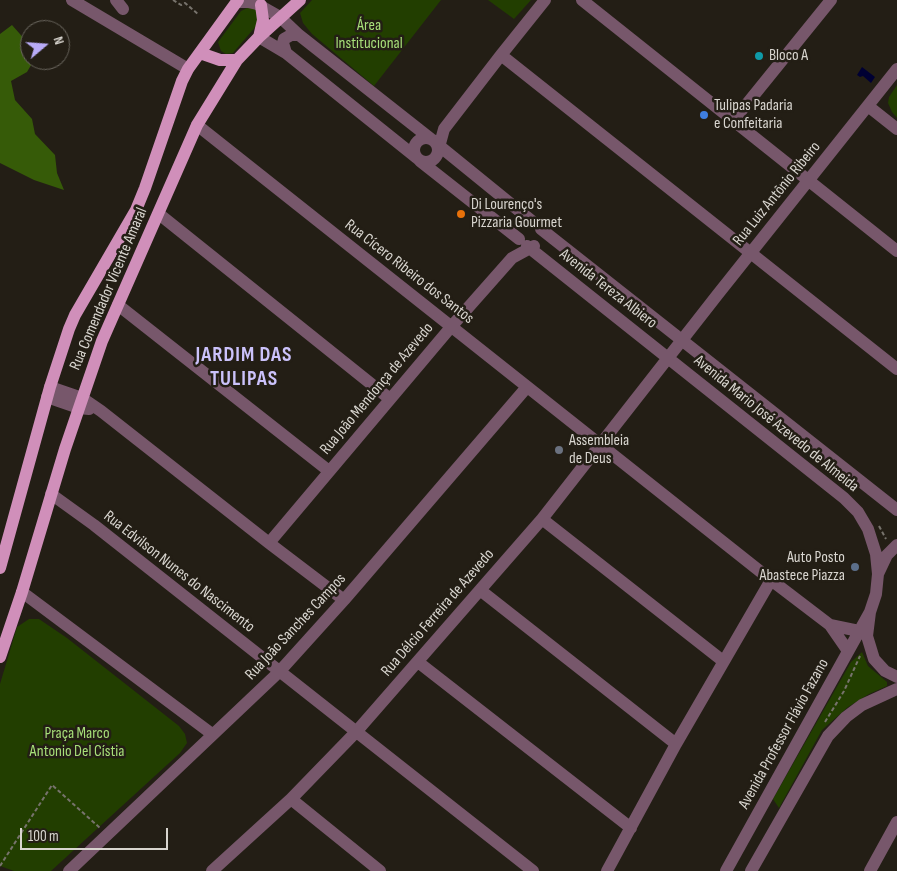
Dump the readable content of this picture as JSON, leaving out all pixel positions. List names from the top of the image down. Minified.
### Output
{"streets":{"main road":["Rua Comendador Vicente Amaral"],"street":["Rua Luiz Antônio Ribeiro","Rua Cícero Ribeiro dos Santos","Avenida Tereza Albiero","Rua João Mendonça de Azevedo","Avenida Mario José Azevedo de Almeida","Rua Edvilson Nunes do Nascimento","Rua Délcio Ferreira de Azevedo","Rua João Sanches Campos","Avenida Professor Flávio Fazano"]},"crossings":[["Rua Luiz Antônio Ribeiro","Avenida Tereza Albiero"],["Rua Luiz Antônio Ribeiro","Avenida Mario José Azevedo de Almeida"],["Rua Luiz Antônio Ribeiro","Rua Délcio Ferreira de Azevedo"],["Rua Cícero Ribeiro dos Santos","Rua Comendador Vicente Amaral"],["Rua Cícero Ribeiro dos Santos","Rua João Mendonça de Azevedo"],["Rua Cícero Ribeiro dos Santos","Rua Délcio Ferreira de Azevedo"],["Rua Cícero Ribeiro dos Santos","Rua João Sanches Campos"],["Rua Comendador Vicente Amaral","Avenida Tereza Albiero"],["Rua Comendador Vicente Amaral","Rua Edvilson Nunes do Nascimento"],["Avenida Tereza Albiero","Rua João Mendonça de Azevedo"],["Avenida Tereza Albiero","Avenida Mario José Azevedo de Almeida"],["Avenida Tereza Albiero","Rua Délcio Ferreira de Azevedo"],["Avenida Mario José Azevedo de Almeida","Rua Délcio Ferreira de Azevedo"],["Rua Edvilson Nunes do Nascimento","Rua Délcio Ferreira de Azevedo"],["Rua Edvilson Nunes do Nascimento","Rua João Sanches Campos"]],"districts":["JARDIM DAS TULIPAS"],"parks":["Área Institucional","Praça Marco Antonio Del Cístia"],"places":["Bloco A","Tulipas Padaria e Confeitaria","Di Lourenço's Pizzaria Gourmet","Assembleia de Deus","Auto Posto Abastece Piazza"],"scale_bar":"100 m","north":"right"}
